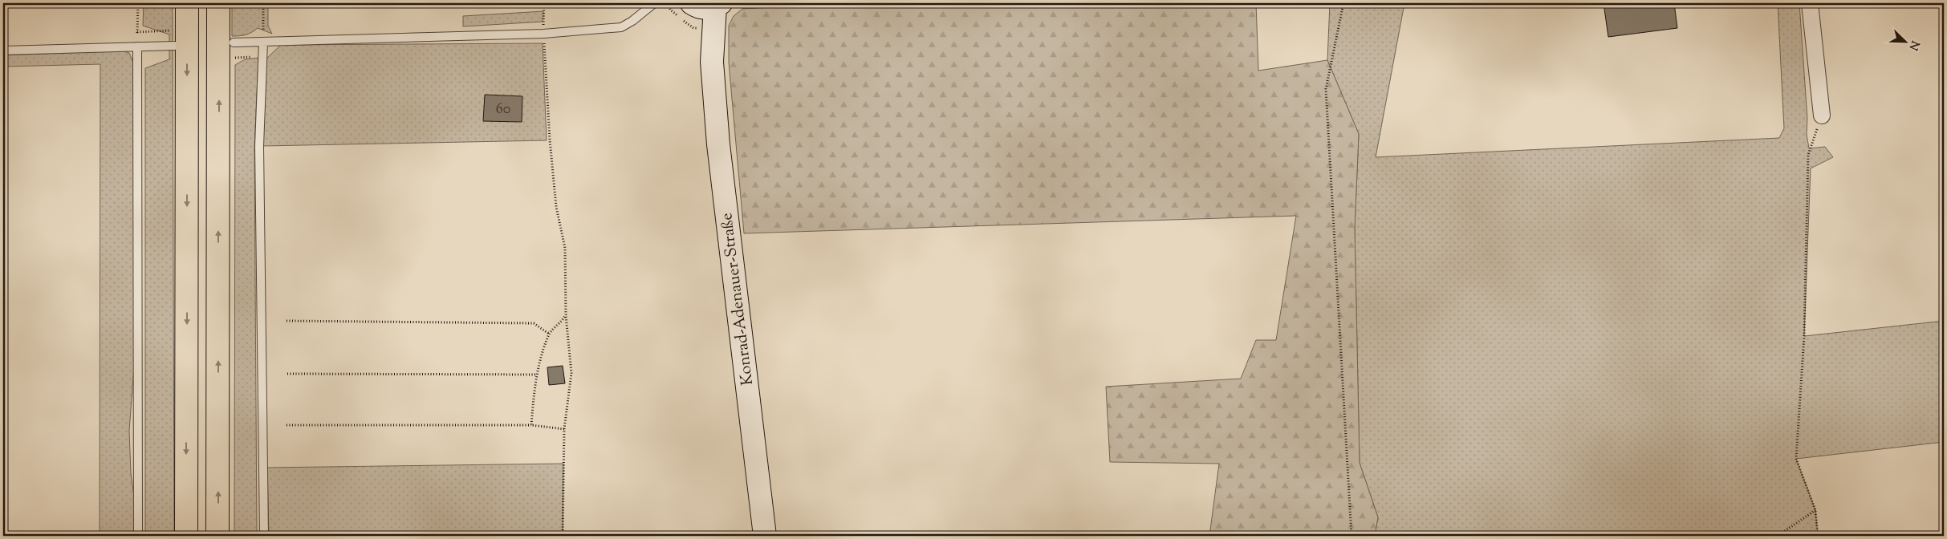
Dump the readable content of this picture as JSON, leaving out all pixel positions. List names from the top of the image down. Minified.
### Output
{"streets":{"main road":["Konrad-Adenauer-Straße"]},"house_numbers":["60"],"north":"bottom right"}
